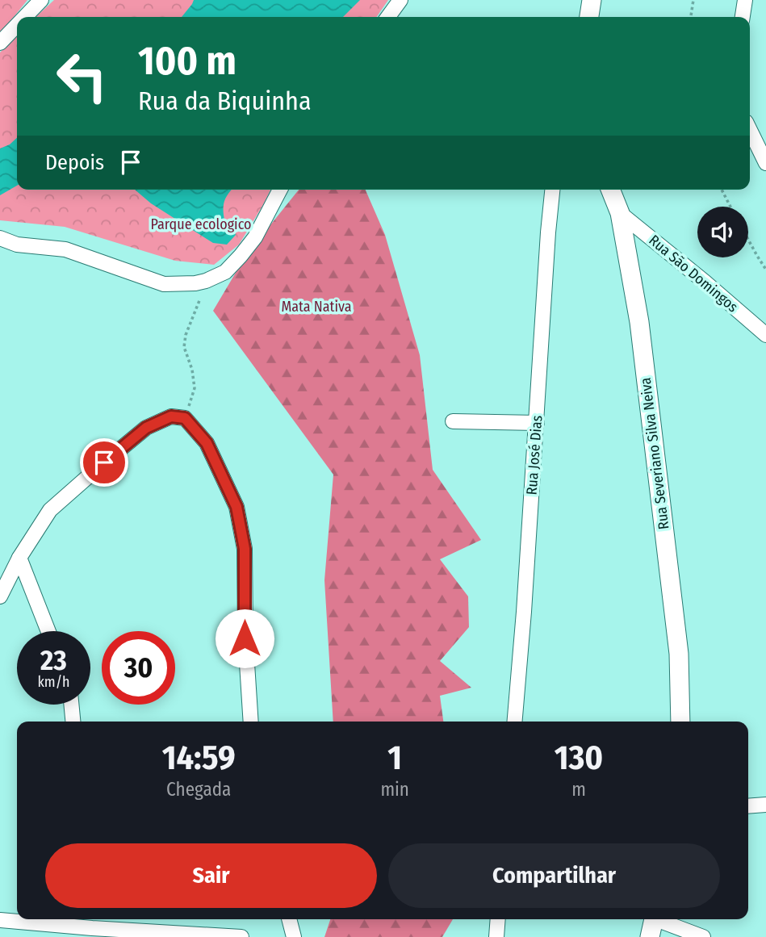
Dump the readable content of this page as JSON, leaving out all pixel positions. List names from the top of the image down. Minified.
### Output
{"streets":{"street":["Rua São Domingos","Rua Severiano Silva Neiva","Rua José Dias"]},"crossings":[["Rua São Domingos","Rua Severiano Silva Neiva"]],"parks":["Parque ecologico","Mata Nativa"],"page":{"turn":["100 m","Rua da Biquinha"],"then":"Depois","speed":"23 km/h","limit":"30","eta":["14:59","Chegada","1","min","130","m"],"buttons":["Sair","Compartilhar"]}}
